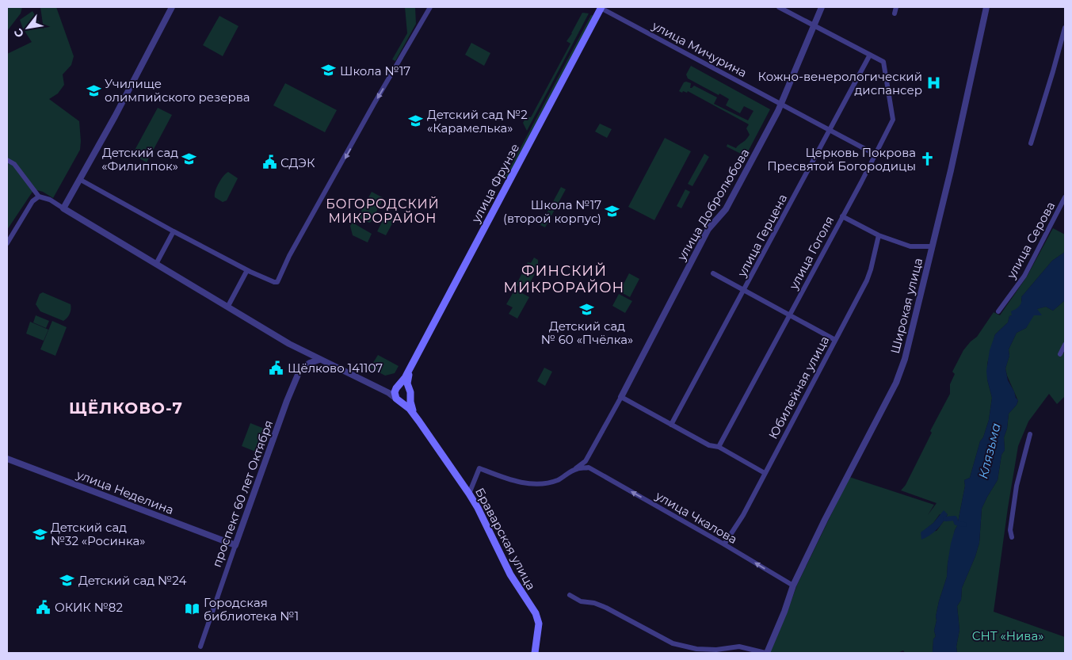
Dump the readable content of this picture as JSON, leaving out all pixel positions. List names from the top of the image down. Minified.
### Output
{"streets":{"main road":["улица Фрунзе","Браварская улица"],"street":["улица Мичурина","улица Добролюбова","улица Герцена","улица Серова","улица Гоголя","Широкая улица","Юбилейная улица","улица Неделина","проспект 60 лет Октября","улица Чкалова"]},"crossings":[["улица Мичурина","улица Фрунзе"],["улица Мичурина","улица Добролюбова"],["улица Мичурина","улица Герцена"],["улица Мичурина","улица Гоголя"],["улица Добролюбова","улица Чкалова"],["улица Герцена","улица Гоголя"],["Широкая улица","улица Чкалова"],["Юбилейная улица","улица Чкалова"],["улица Неделина","проспект 60 лет Октября"]],"one_way":["улица Чкалова"],"districts":["БОГОРОДСКИЙ МИКРОРАЙОН","ФИНСКИЙ МИКРОРАЙОН","ЩЁЛКОВО-7"],"water":["Клязьма"],"parks":["СНТ «Нива»"],"places":{"school or university":["Школа №17","Училище олимпийского резерва","Детский сад №2 «Карамелька»","Детский сад «Филиппок»","Школа №17 (второй корпус)","Детский сад № 60 «Пчёлка»","Детский сад №32 «Росинка»","Детский сад №24"],"hospital":["Кожно-венерологический диспансер"],"church":["Церковь Покрова Пресвятой Богородицы"],"public building":["СДЭК","Щёлково 141107","ОКИК №82"],"library":["Городская библиотека №1"]},"north":"bottom left"}
